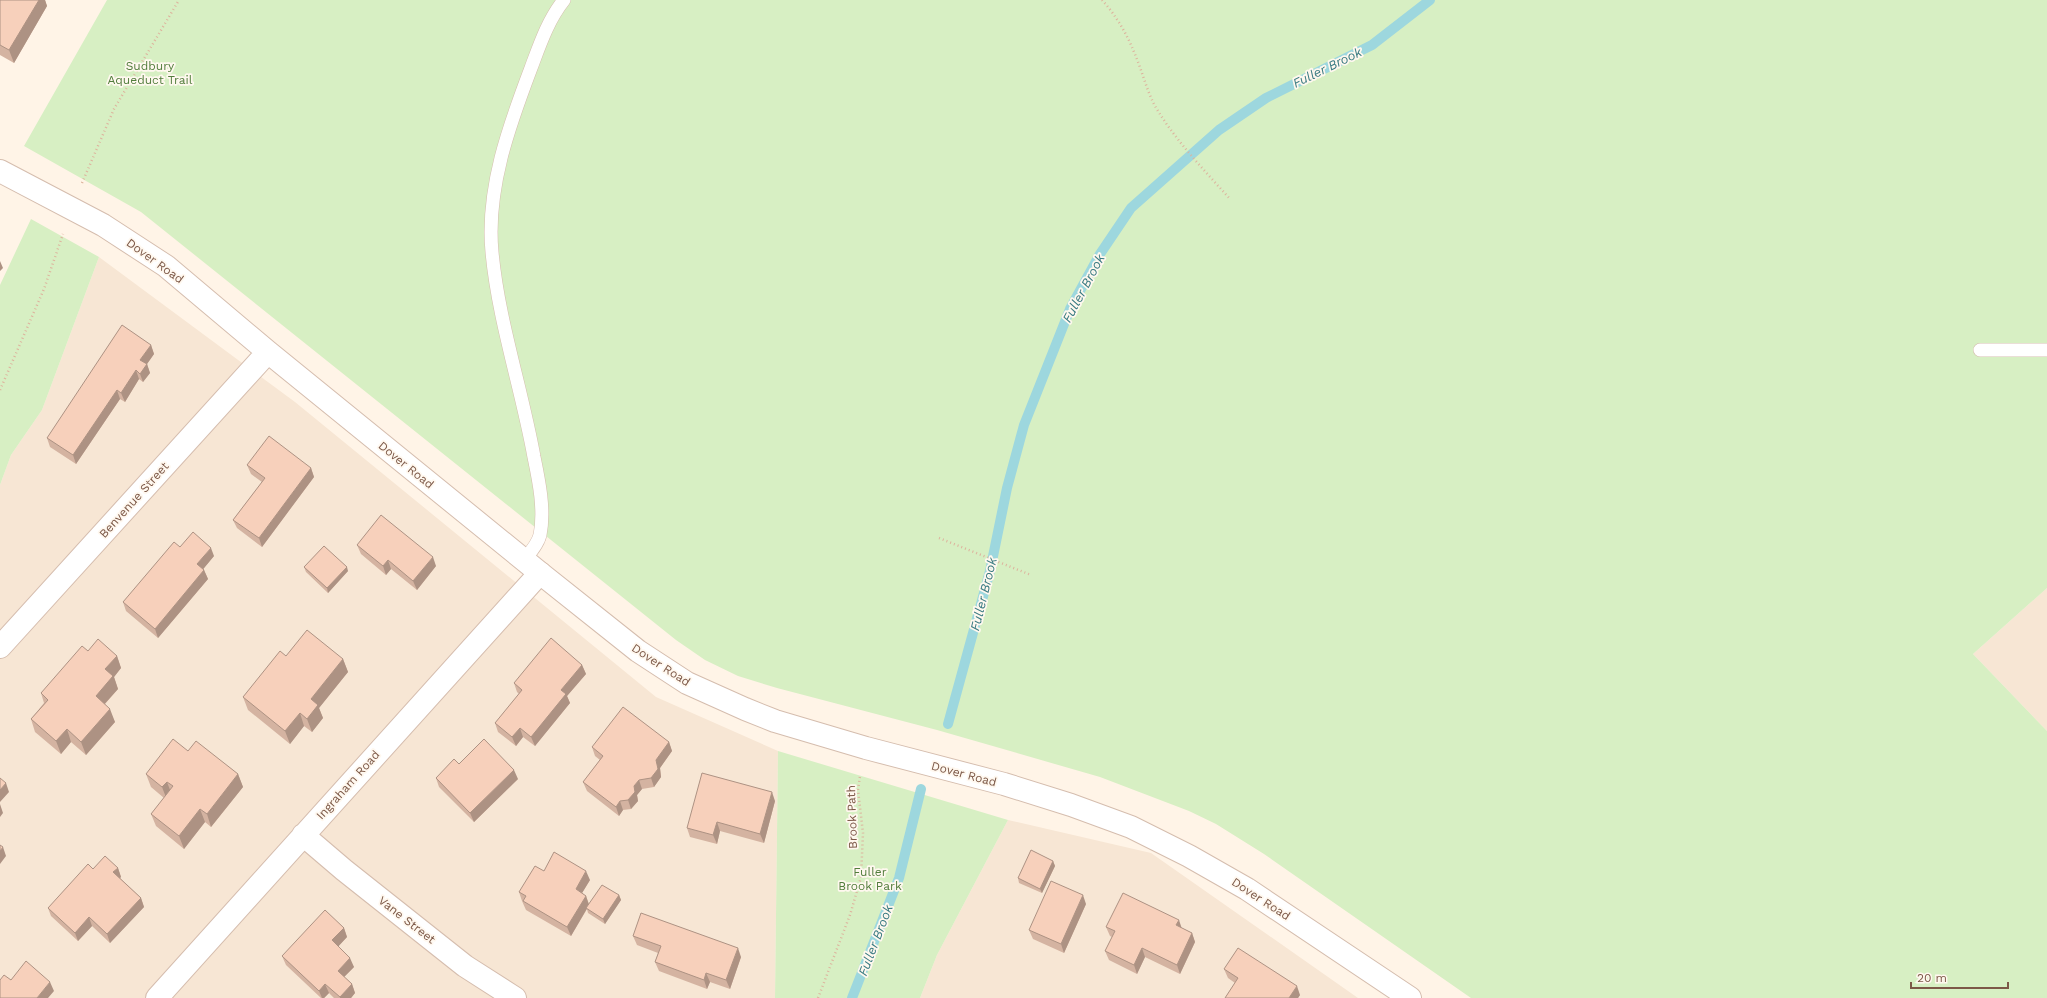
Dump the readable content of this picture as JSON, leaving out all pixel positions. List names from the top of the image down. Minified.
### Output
{"streets":{"street":["Dover Road","Benvenue Street","Ingraham Road","Vane Street"],"path":["Brook Path"]},"crossings":[["Dover Road","Benvenue Street"],["Dover Road","Ingraham Road"],["Dover Road","Brook Path"],["Ingraham Road","Vane Street"]],"water":["Fuller Brook"],"parks":["Sudbury Aqueduct Trail","Fuller Brook Park"],"scale_bar":"20 m"}
